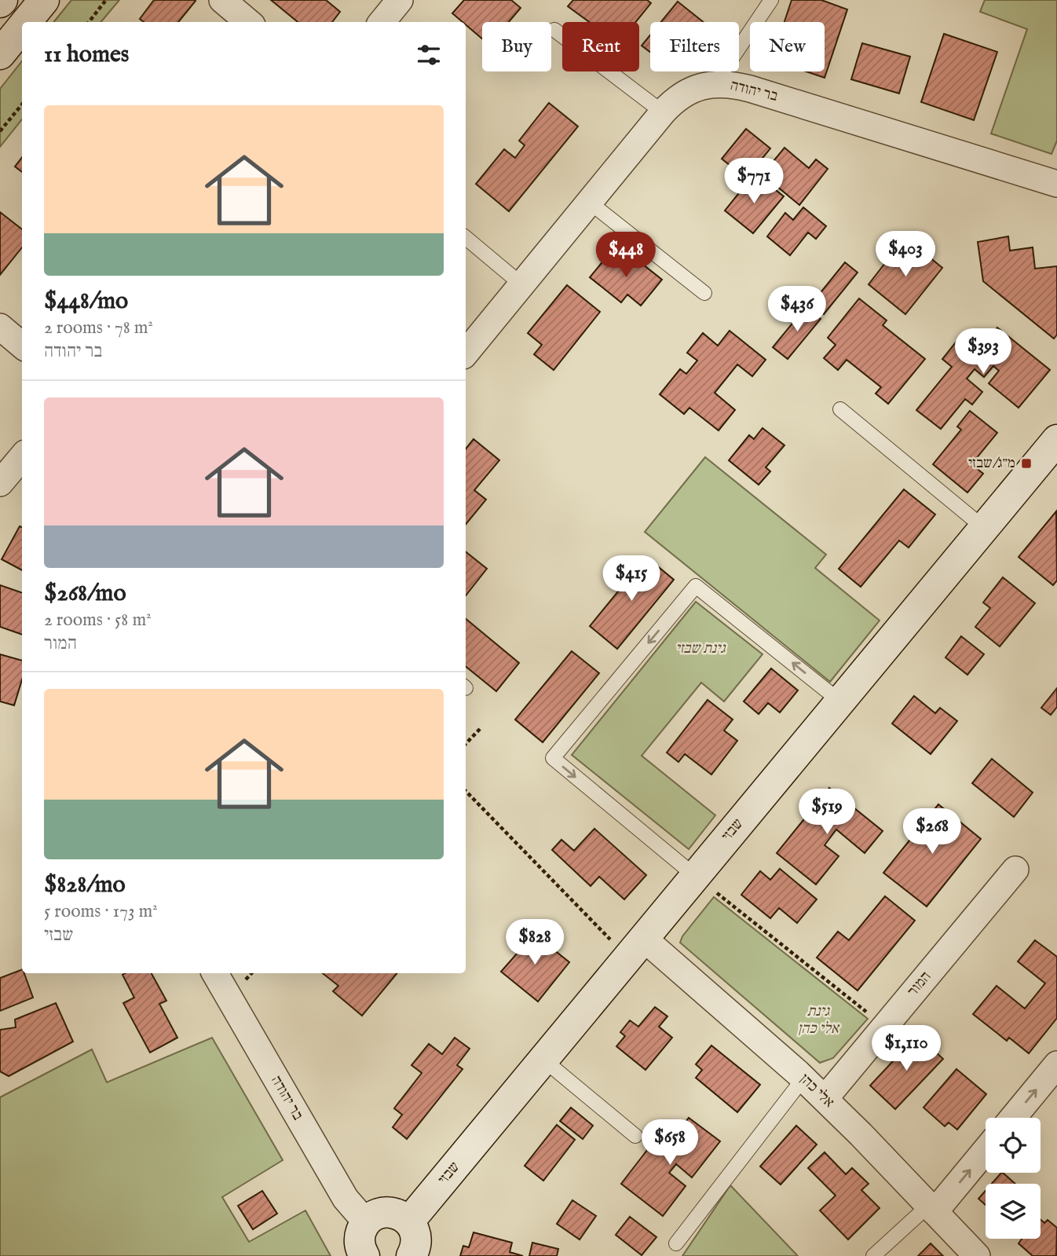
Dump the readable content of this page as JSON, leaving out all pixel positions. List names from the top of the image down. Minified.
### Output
{"streets":{"street":["בר יהודה","שבזי","המור","אלי כהן"]},"crossings":[["שבזי","אלי כהן"],["המור","אלי כהן"]],"parks":["גינת שבזי","גינת אלי כהן"],"places":{"transit":["מ״ג/שבזי"]},"page":{"chip":["Buy","Rent","Filters","New"],"heading":"11 homes","list":[{"name":"$448/mo","note":"2 rooms · 78 m² · בר יהודה"},{"name":"$268/mo","note":"2 rooms · 58 m² · המור"},{"name":"$828/mo","note":"5 rooms · 173 m² · שבזי"}],"price":["$771","$403","$448","$436","$393","$415","$519","$268","$828","$1,110","$658"]}}
